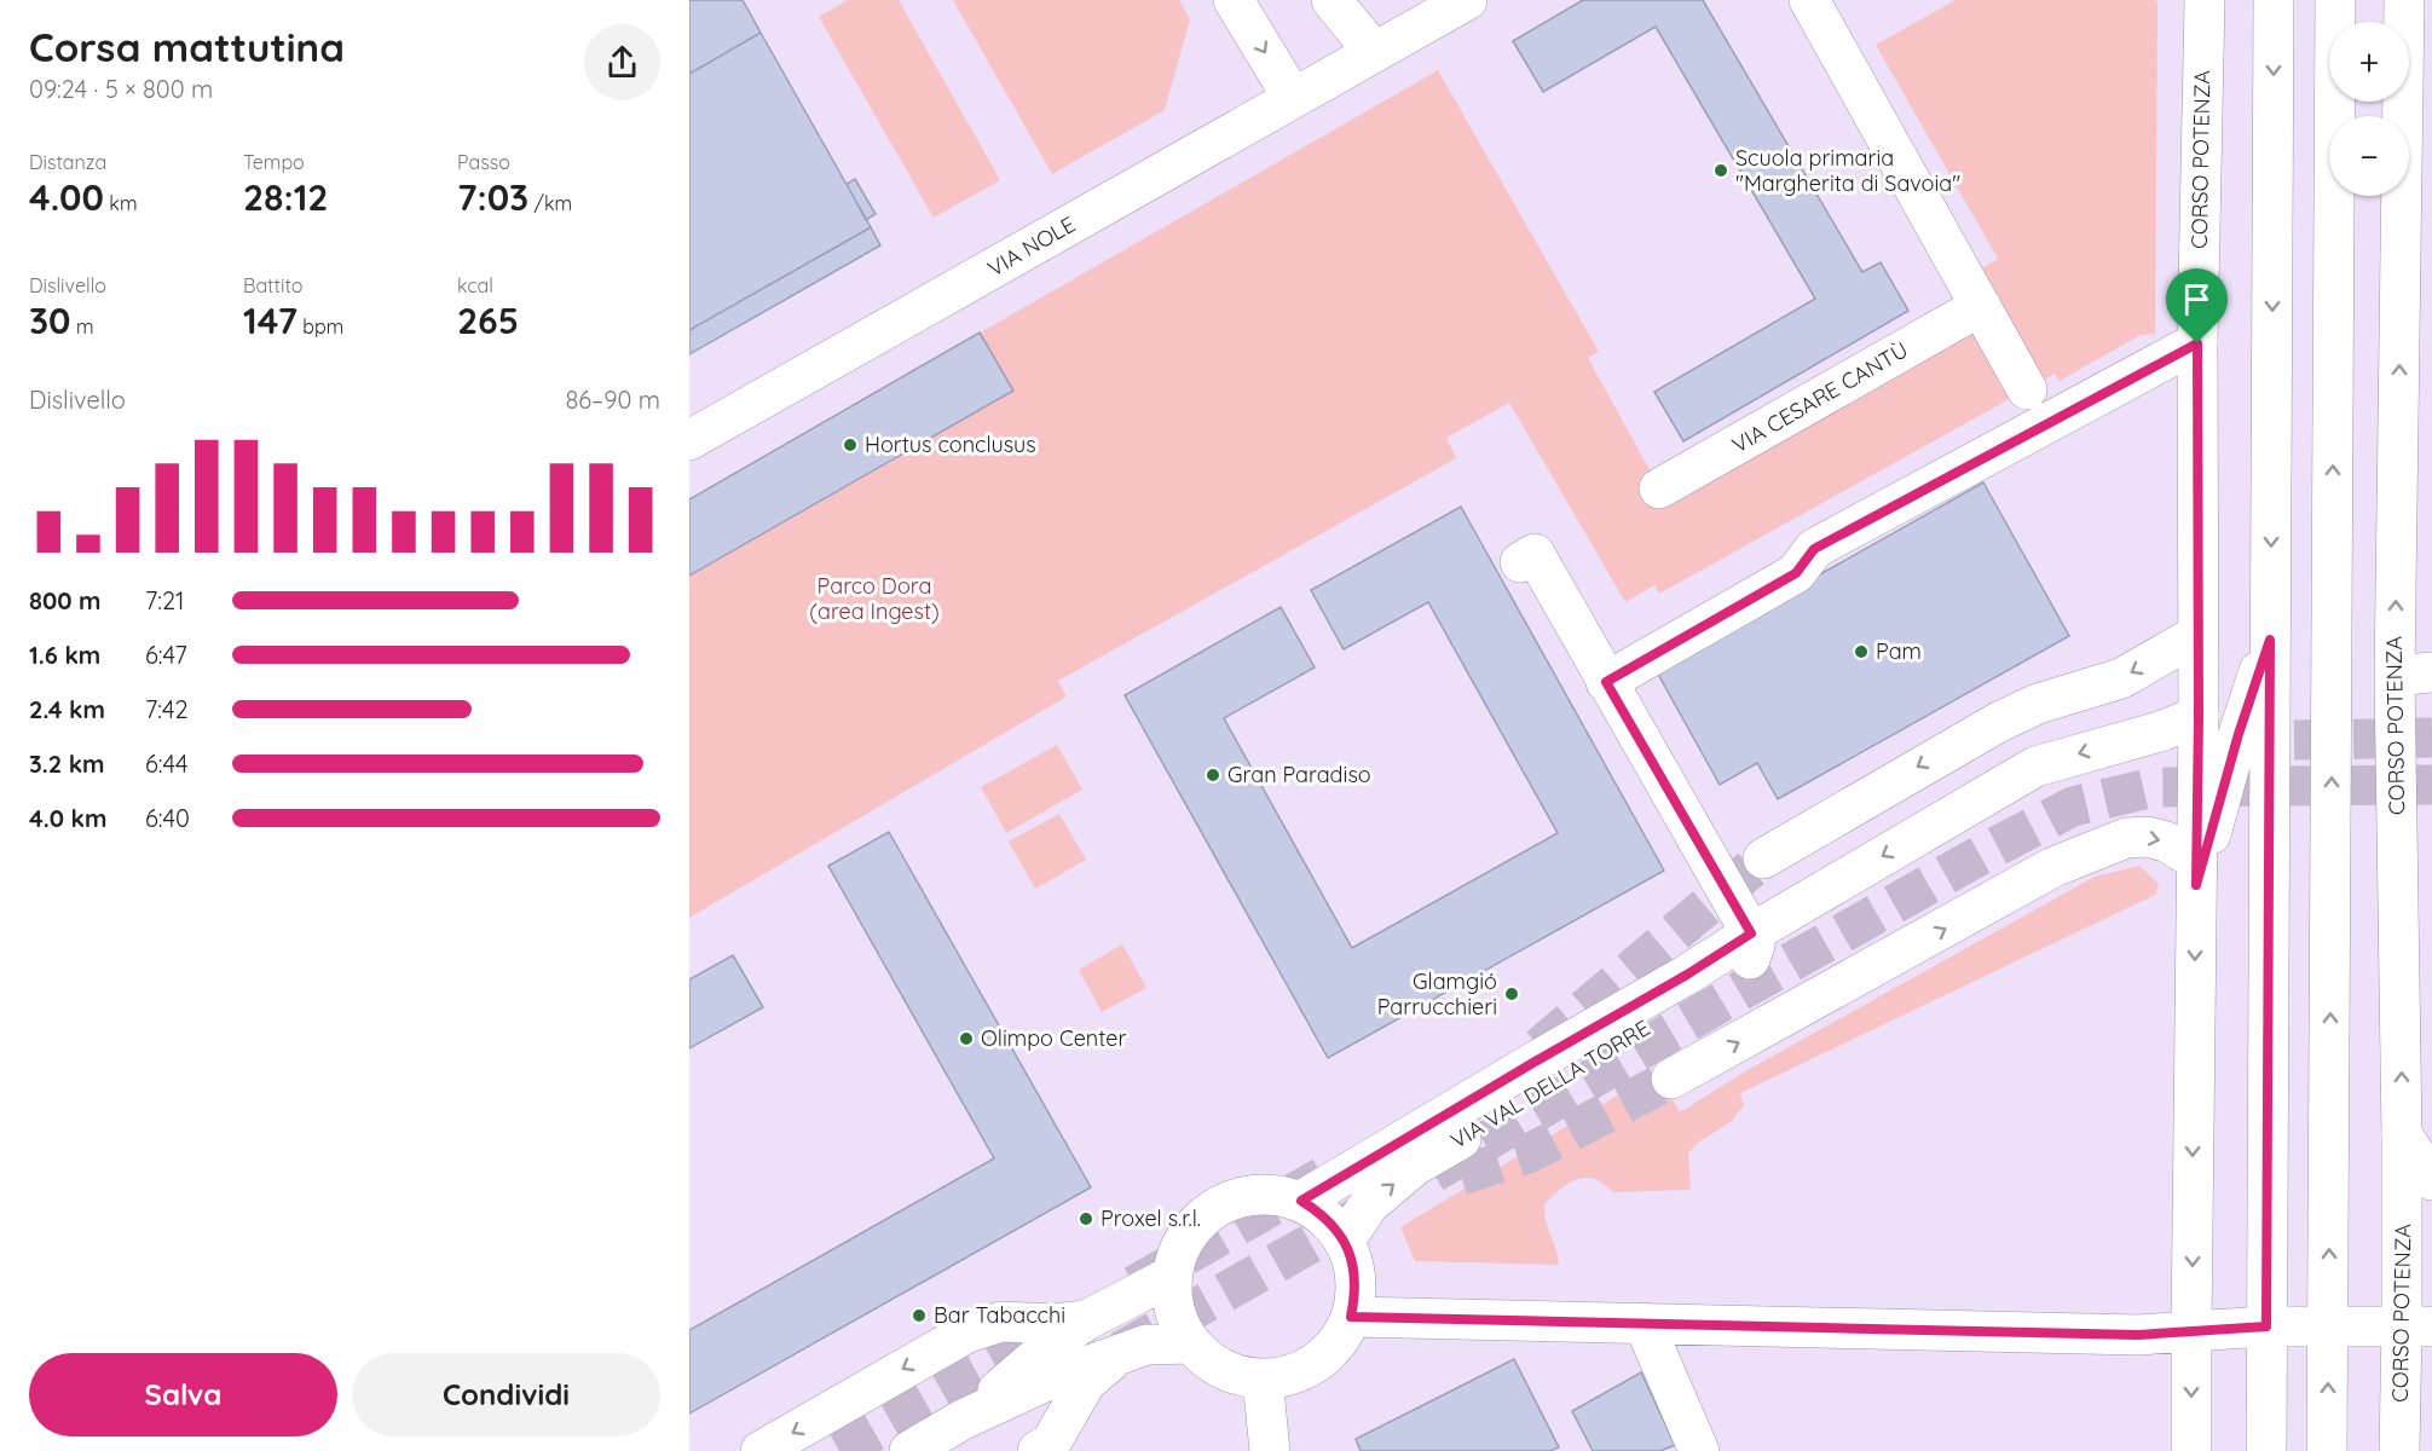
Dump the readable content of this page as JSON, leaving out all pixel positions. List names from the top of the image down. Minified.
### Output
{"streets":{"street":["CORSO POTENZA","VIA NOLE","VIA CESARE CANTÙ","VIA VAL DELLA TORRE"]},"crossings":[["CORSO POTENZA","VIA VAL DELLA TORRE"]],"parks":["Parco Dora (area Ingest)"],"places":["Scuola primaria \"Margherita di Savoia\"","Hortus conclusus","Pam","Gran Paradiso","Glamgió Parrucchieri","Olimpo Center","Proxel s.r.l.","Bar Tabacchi"],"page":{"heading":["Corsa mattutina","09:24 · 5 × 800 m"],"map_buttons":["+","−"],"stats":[["Distanza","4.00 km"],["Tempo","28:12"],["Passo","7:03 /km"],["Dislivello","30 m"],["Battito","147 bpm"],["kcal","265"]],"chart":["Dislivello","86–90 m"],"list":[{"name":"800 m","note":"7:21"},{"name":"1.6 km","note":"6:47"},{"name":"2.4 km","note":"7:42"},{"name":"3.2 km","note":"6:44"},{"name":"4.0 km","note":"6:40"}],"buttons":["Salva","Condividi"]}}
